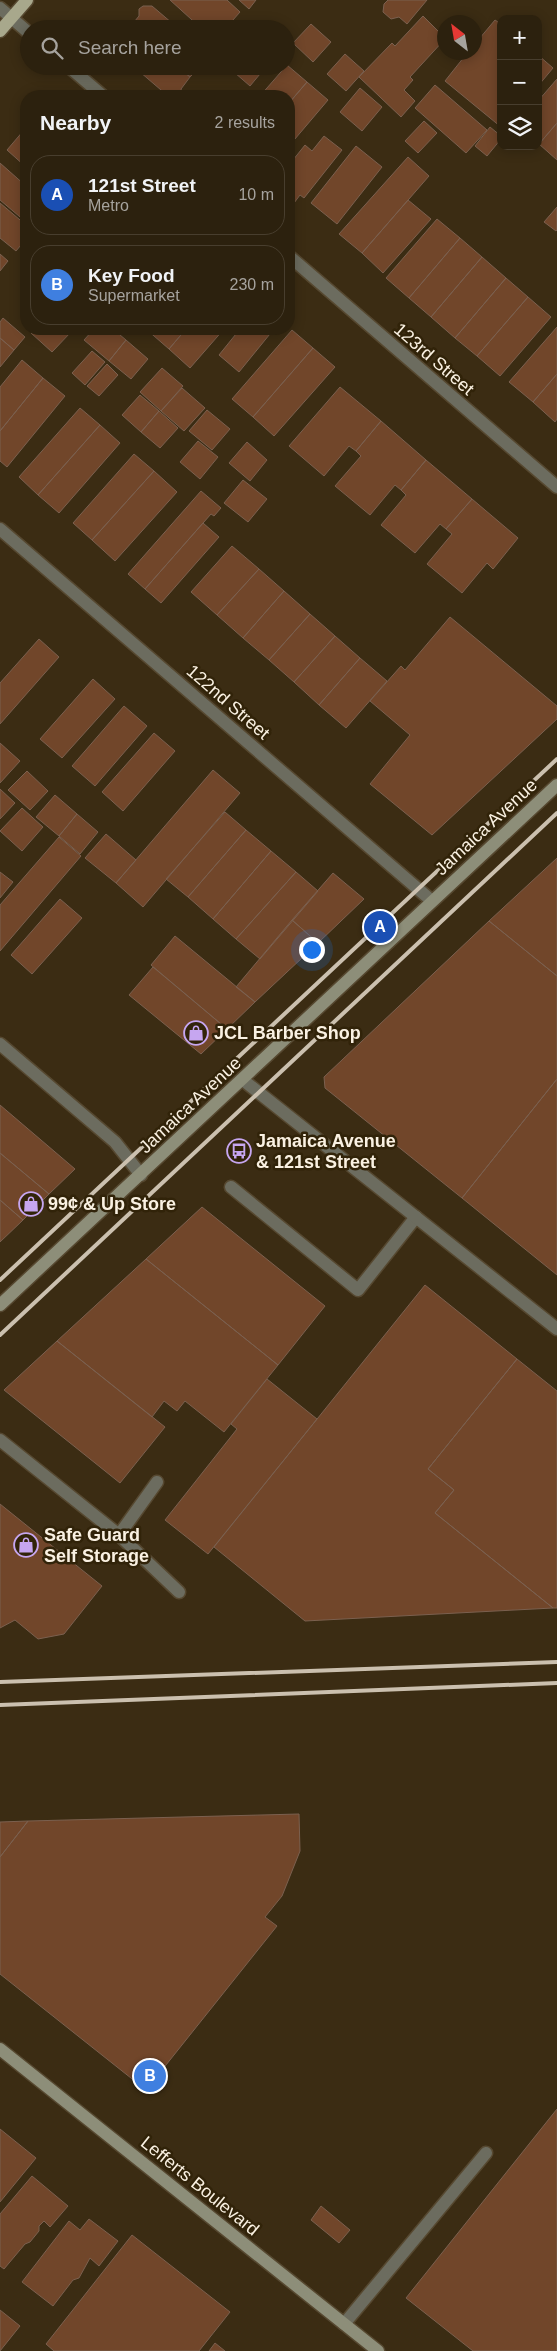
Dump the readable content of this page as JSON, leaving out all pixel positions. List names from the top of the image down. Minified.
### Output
{"streets":{"main road":["Jamaica Avenue","Lefferts Boulevard"],"street":["123rd Street","122nd Street"]},"crossings":[["122nd Street","Jamaica Avenue"]],"places":{"shop":["JCL Barber Shop","99¢ & Up Store","Safe Guard Self Storage"],"bus stop":["Jamaica Avenue & 121st Street"]},"north":"top left","page":{"map_buttons":["+","−"],"search":"Search here","heading":["Nearby","2 results"],"list":[{"mark":"A","name":"121st Street","note":"Metro","value":"10 m"},{"mark":"B","name":"Key Food","note":"Supermarket","value":"230 m"}],"pins":["A","B"]}}
